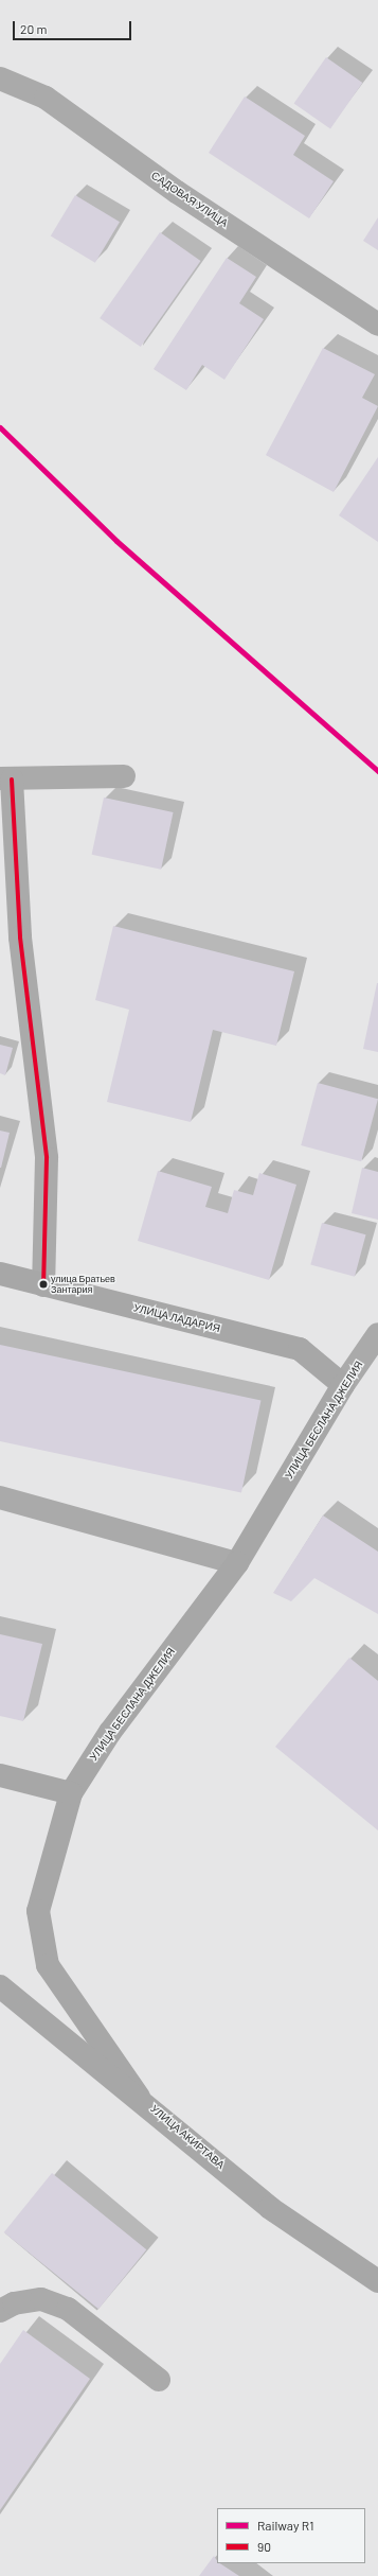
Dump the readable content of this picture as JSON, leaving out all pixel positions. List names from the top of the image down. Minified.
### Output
{"streets":{"highway":["УЛИЦА ЛАДАРИЯ","УЛИЦА БЕСЛАНА ДЖЕЛИЯ","УЛИЦА АКИРТАВА"],"street":["САДОВАЯ УЛИЦА"]},"crossings":[["УЛИЦА ЛАДАРИЯ","УЛИЦА БЕСЛАНА ДЖЕЛИЯ"],["УЛИЦА БЕСЛАНА ДЖЕЛИЯ","УЛИЦА АКИРТАВА"]],"places":["улица Братьев Зантария"],"lines":["rail line R1","transit line 90"],"legend":["Railway R1","90"],"scale_bar":"20 m"}
